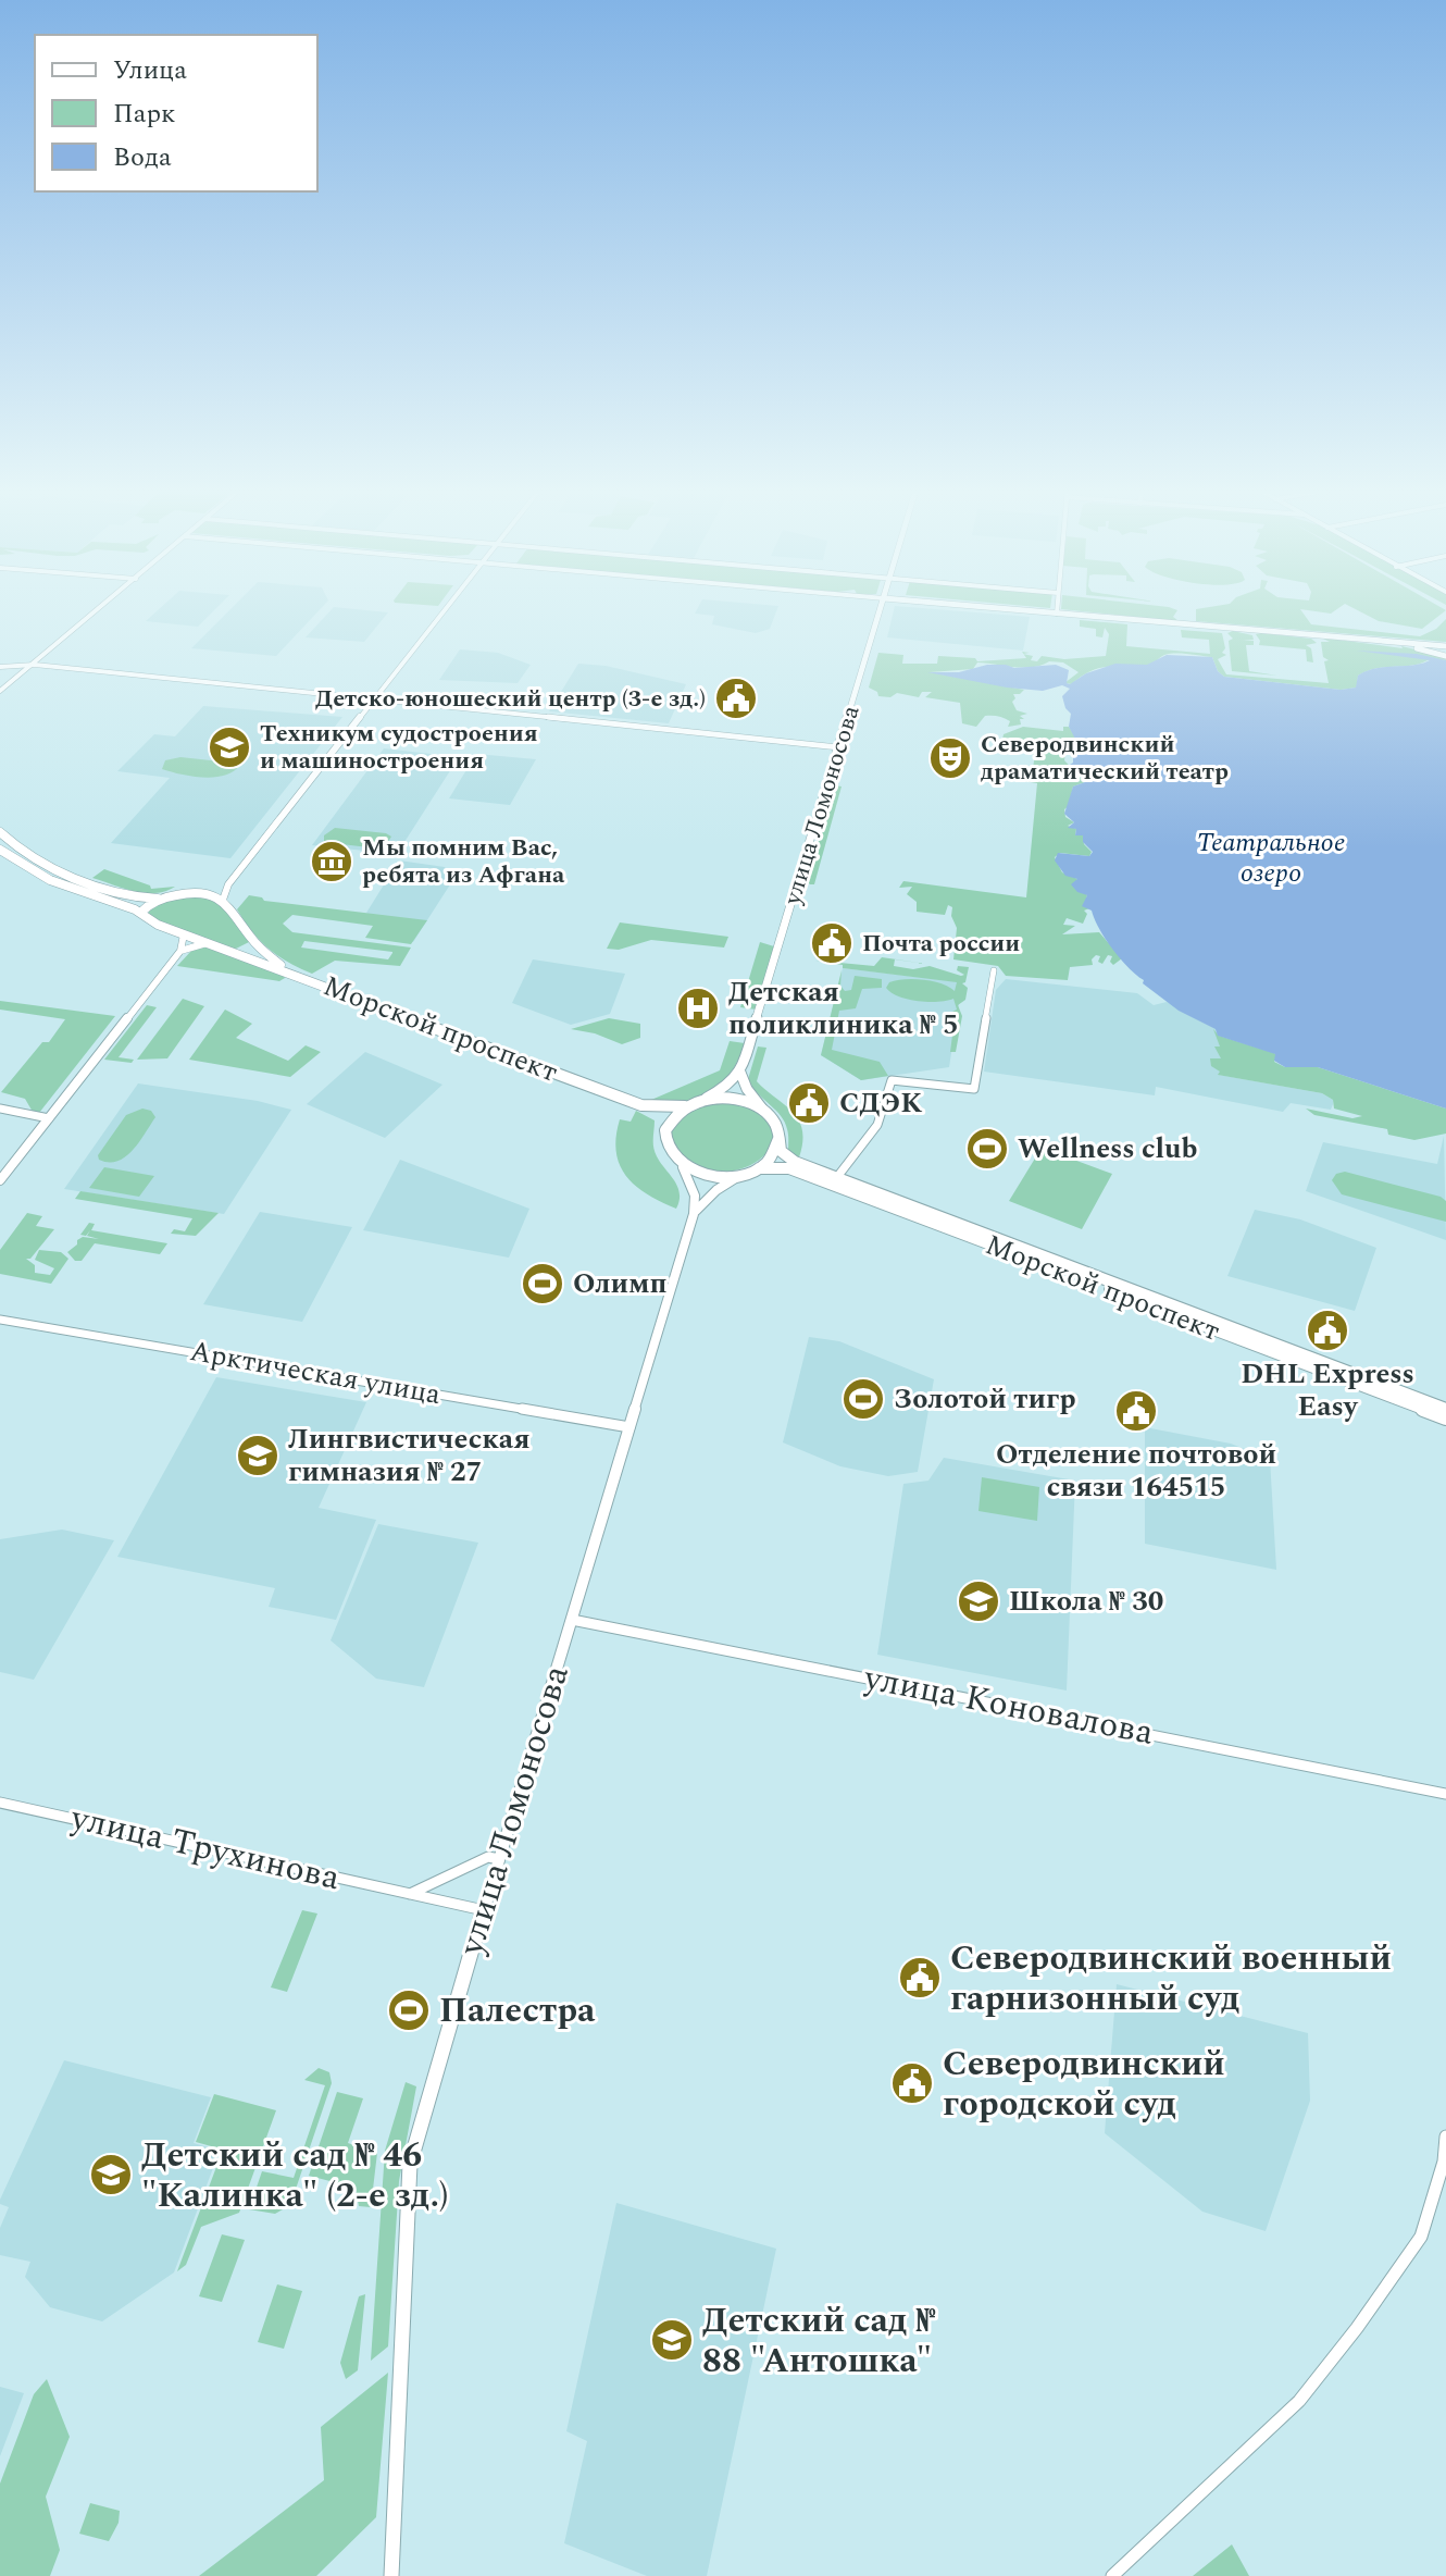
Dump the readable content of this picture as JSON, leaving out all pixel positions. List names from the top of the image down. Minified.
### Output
{"streets":{"main road":["улица Ломоносова","Морской проспект"],"street":["Арктическая улица","улица Коновалова","улица Трухинова"]},"crossings":[["улица Ломоносова","Арктическая улица"],["улица Ломоносова","улица Коновалова"],["улица Ломоносова","улица Трухинова"]],"water":["Театральное озеро"],"places":{"public building":["Детско-юношеский центр (3-е зд.)","Почта россии","СДЭК","DHL Express Easy","Отделение почтовой связи 164515","Северодвинский военный гарнизонный суд","Северодвинский городской суд"],"school or university":["Техникум судостроения и машиностроения","Лингвистическая гимназия № 27","Школа № 30","Детский сад № 46 \"Калинка\" (2-е зд.)","Детский сад № 88 \"Антошка\""],"theatre":["Северодвинский драматический театр"],"museum":["Мы помним Вас, ребята из Афгана"],"hospital":["Детская поликлиника № 5"],"sports":["Wellness club","Олимп","Золотой тигр","Палестра"]},"legend":["Улица","Парк","Вода"]}
